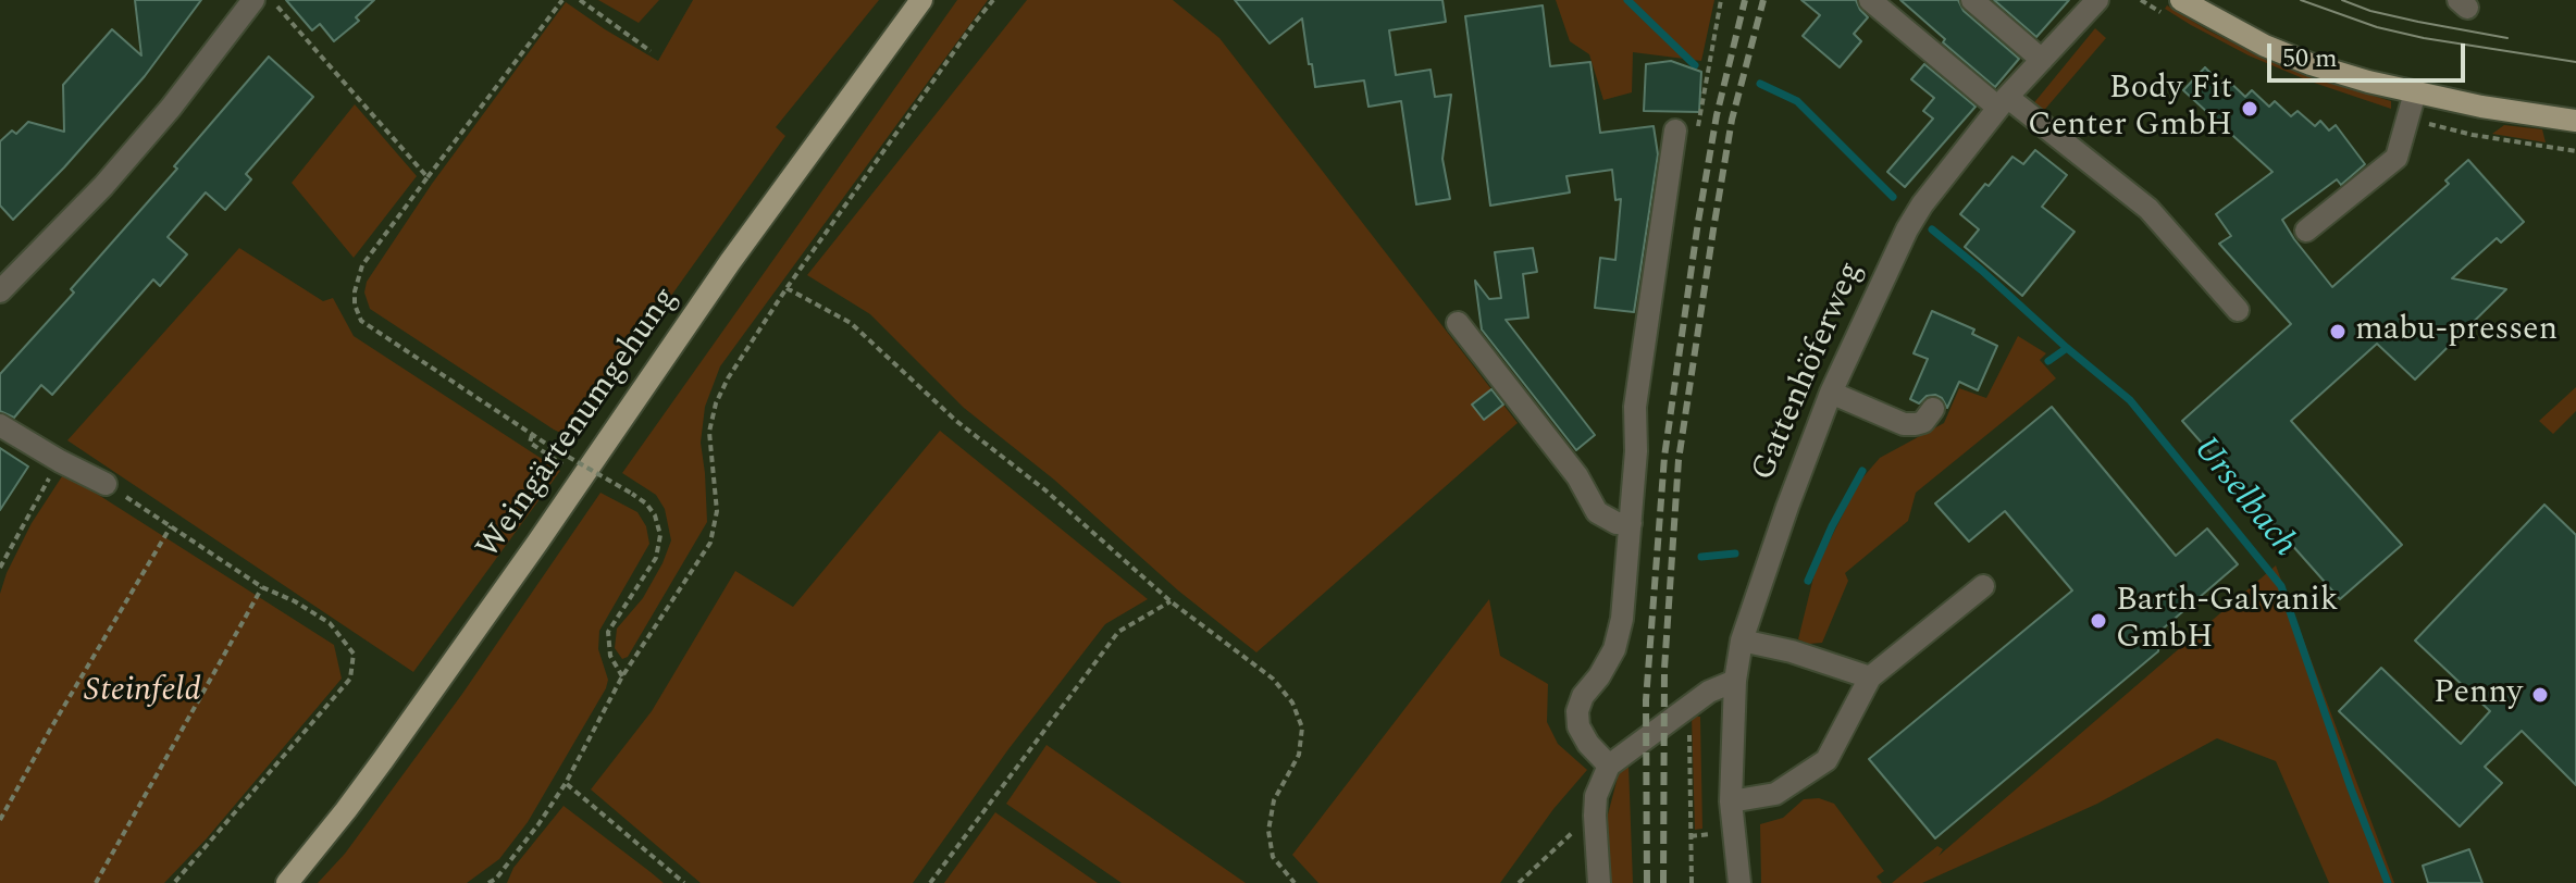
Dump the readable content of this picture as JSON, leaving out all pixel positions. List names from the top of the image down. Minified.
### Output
{"streets":{"main road":["Weingärtenumgehung"],"street":["Gattenhöferweg"]},"water":["Urselbach"],"parks":["Steinfeld"],"places":["Body Fit Center GmbH","mabu-pressen","Barth-Galvanik GmbH","Penny"],"scale_bar":"50 m"}
